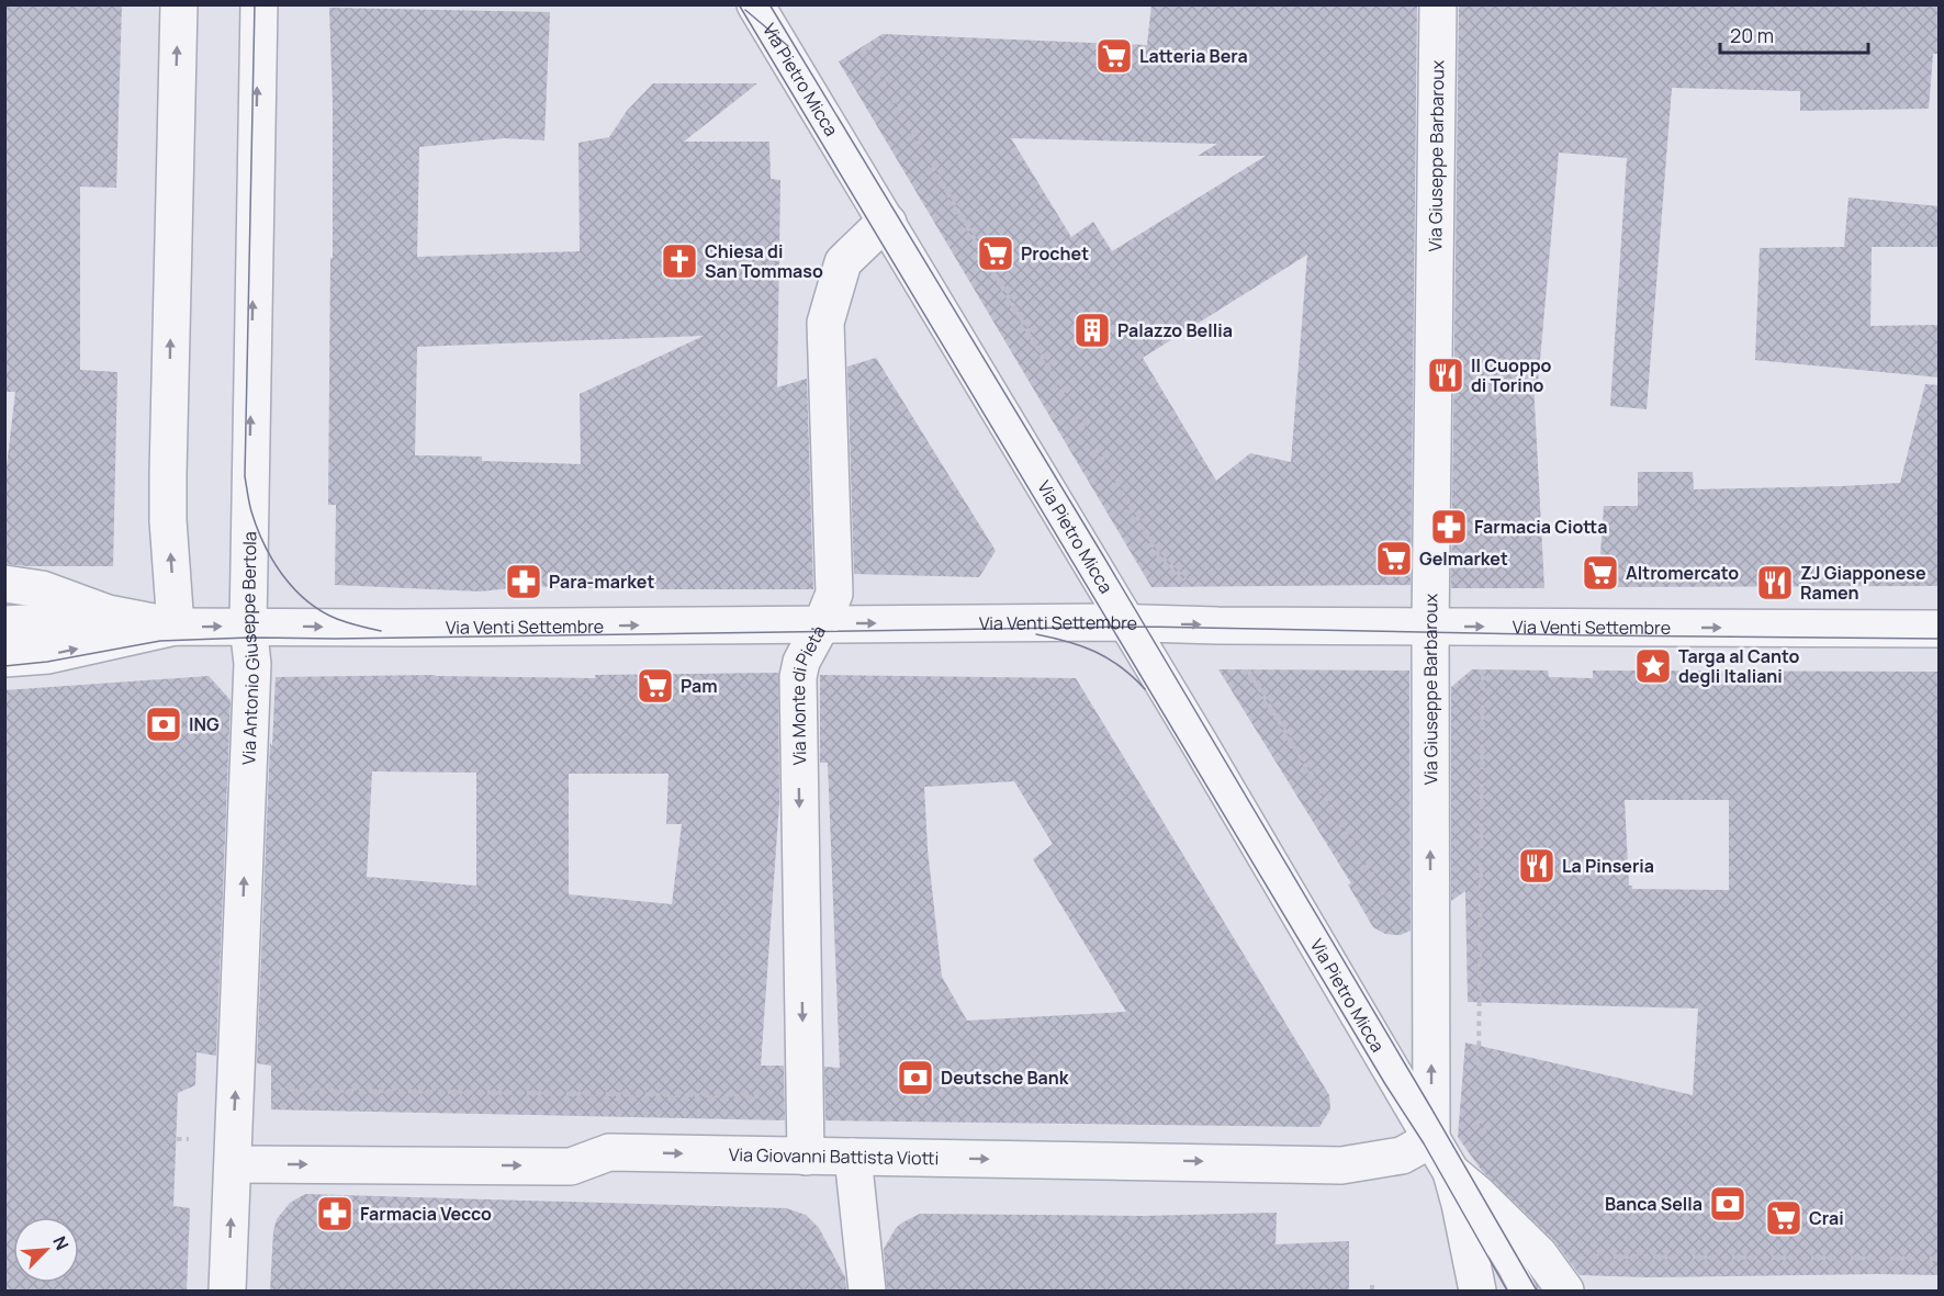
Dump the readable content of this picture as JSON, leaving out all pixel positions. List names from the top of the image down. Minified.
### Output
{"streets":{"street":["Via Pietro Micca","Via Giuseppe Barbaroux","Via Venti Settembre","Via Antonio Giuseppe Bertola","Via Monte di Pietà","Via Giovanni Battista Viotti"]},"crossings":[["Via Pietro Micca","Via Giuseppe Barbaroux"],["Via Pietro Micca","Via Venti Settembre"],["Via Pietro Micca","Via Monte di Pietà"],["Via Pietro Micca","Via Giovanni Battista Viotti"],["Via Giuseppe Barbaroux","Via Venti Settembre"],["Via Giuseppe Barbaroux","Via Giovanni Battista Viotti"],["Via Venti Settembre","Via Antonio Giuseppe Bertola"],["Via Venti Settembre","Via Monte di Pietà"],["Via Antonio Giuseppe Bertola","Via Giovanni Battista Viotti"],["Via Monte di Pietà","Via Giovanni Battista Viotti"]],"one_way":["Via Giuseppe Barbaroux","Via Venti Settembre","Via Monte di Pietà","Via Giovanni Battista Viotti"],"places":{"supermarket":["Latteria Bera","Prochet","Gelmarket","Altromercato","Pam","Crai"],"church":["Chiesa di San Tommaso"],"building":["Palazzo Bellia"],"restaurant":["Il Cuoppo di Torino","ZJ Giapponese Ramen","La Pinseria"],"pharmacy":["Farmacia Ciotta","Para-market","Farmacia Vecco"],"place":["Targa al Canto degli Italiani"],"bank":["ING","Deutsche Bank","Banca Sella"]},"scale_bar":"20 m","north":"top right"}
